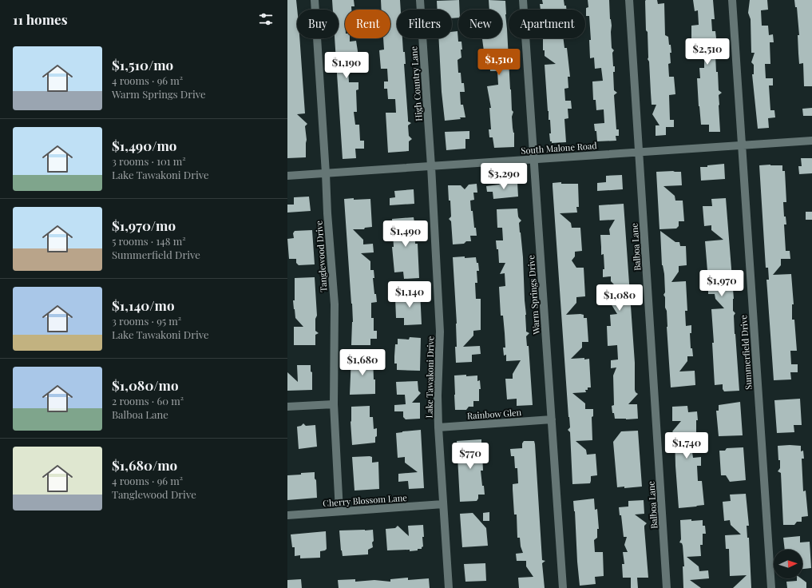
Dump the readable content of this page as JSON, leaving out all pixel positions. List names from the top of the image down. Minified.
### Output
{"streets":{"street":["High Country Lane","South Malone Road","Balboa Lane","Tanglewood Drive","Warm Springs Drive","Summerfield Drive","Lake Tawakoni Drive","Rainbow Glen","Cherry Blossom Lane"]},"crossings":[["High Country Lane","South Malone Road"],["High Country Lane","Lake Tawakoni Drive"],["South Malone Road","Balboa Lane"],["South Malone Road","Tanglewood Drive"],["South Malone Road","Warm Springs Drive"],["South Malone Road","Summerfield Drive"],["South Malone Road","Lake Tawakoni Drive"],["Tanglewood Drive","Cherry Blossom Lane"],["Warm Springs Drive","Rainbow Glen"],["Lake Tawakoni Drive","Rainbow Glen"],["Lake Tawakoni Drive","Cherry Blossom Lane"]],"north":"right","page":{"heading":"11 homes","chip":["Buy","Rent","Filters","New","Apartment"],"list":[{"name":"$1,510/mo","note":"4 rooms · 96 m² · Warm Springs Drive"},{"name":"$1,490/mo","note":"3 rooms · 101 m² · Lake Tawakoni Drive"},{"name":"$1,970/mo","note":"5 rooms · 148 m² · Summerfield Drive"},{"name":"$1,140/mo","note":"3 rooms · 95 m² · Lake Tawakoni Drive"},{"name":"$1,080/mo","note":"2 rooms · 60 m² · Balboa Lane"},{"name":"$1,680/mo","note":"4 rooms · 96 m² · Tanglewood Drive"}],"price":["$2,510","$1,510","$1,190","$3,290","$1,490","$1,970","$1,140","$1,080","$1,680","$1,740","$770"]}}
